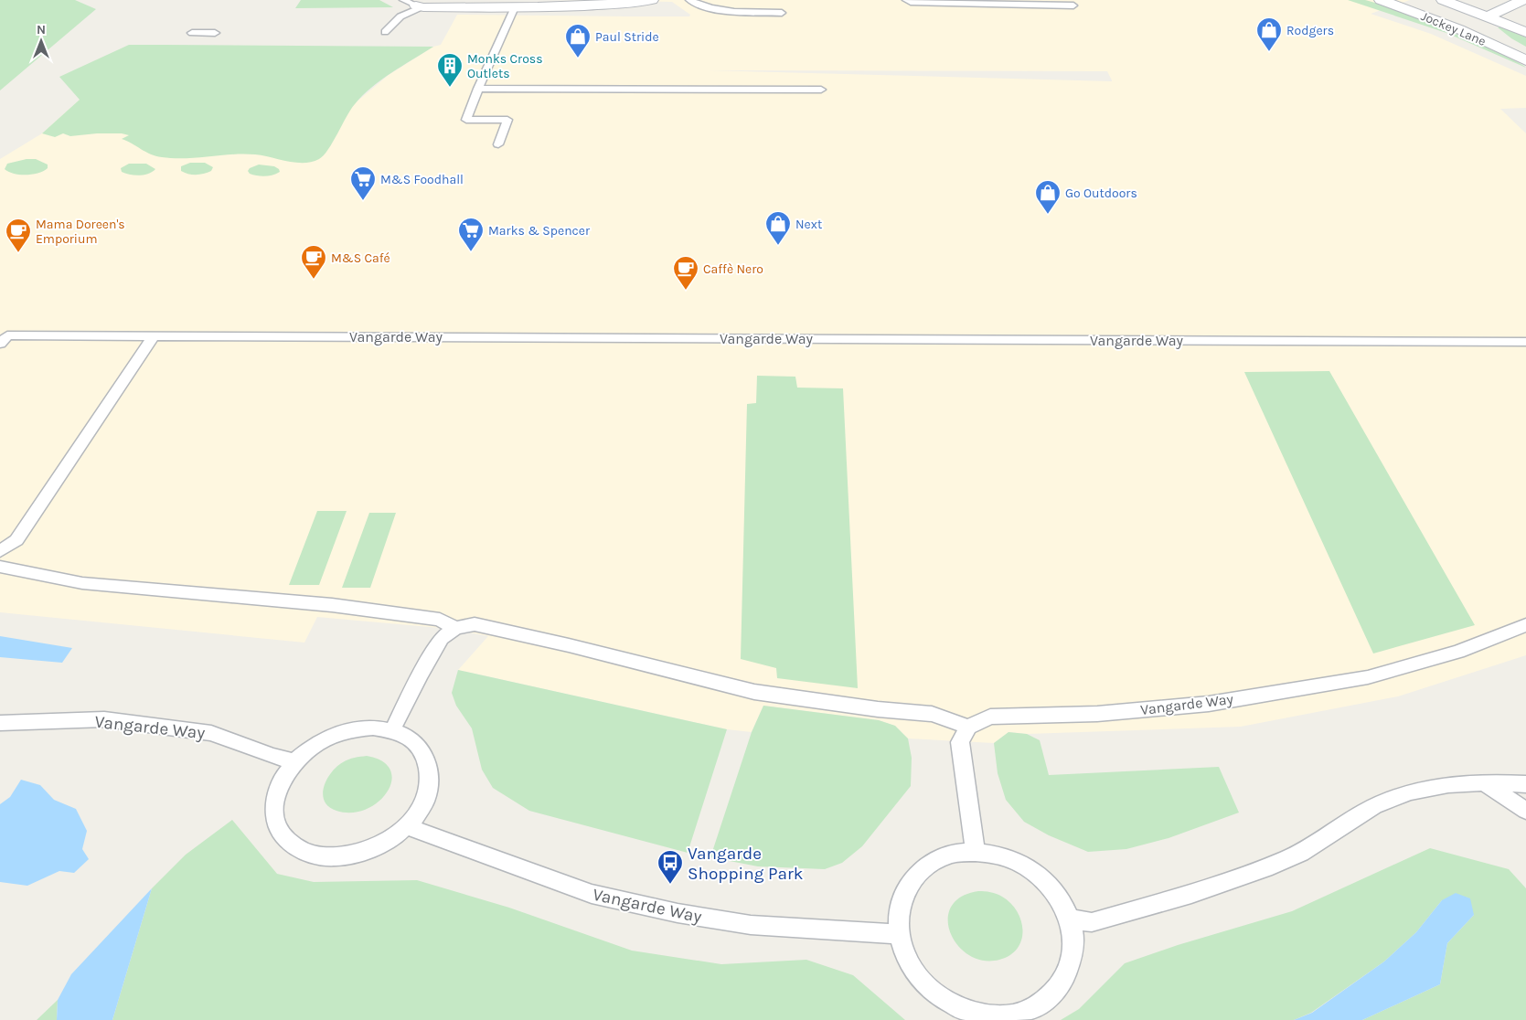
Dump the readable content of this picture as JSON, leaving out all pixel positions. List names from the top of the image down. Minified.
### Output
{"streets":{"street":["Jockey Lane"],"lane":["Vangarde Way"]},"places":{"shop":["Rodgers","Paul Stride","Go Outdoors","Next"],"building":["Monks Cross Outlets"],"supermarket":["M&S Foodhall","Marks & Spencer"],"cafe":["Mama Doreen's Emporium","M&S Café","Caffè Nero"],"bus stop":["Vangarde Shopping Park"]},"north":"top"}
